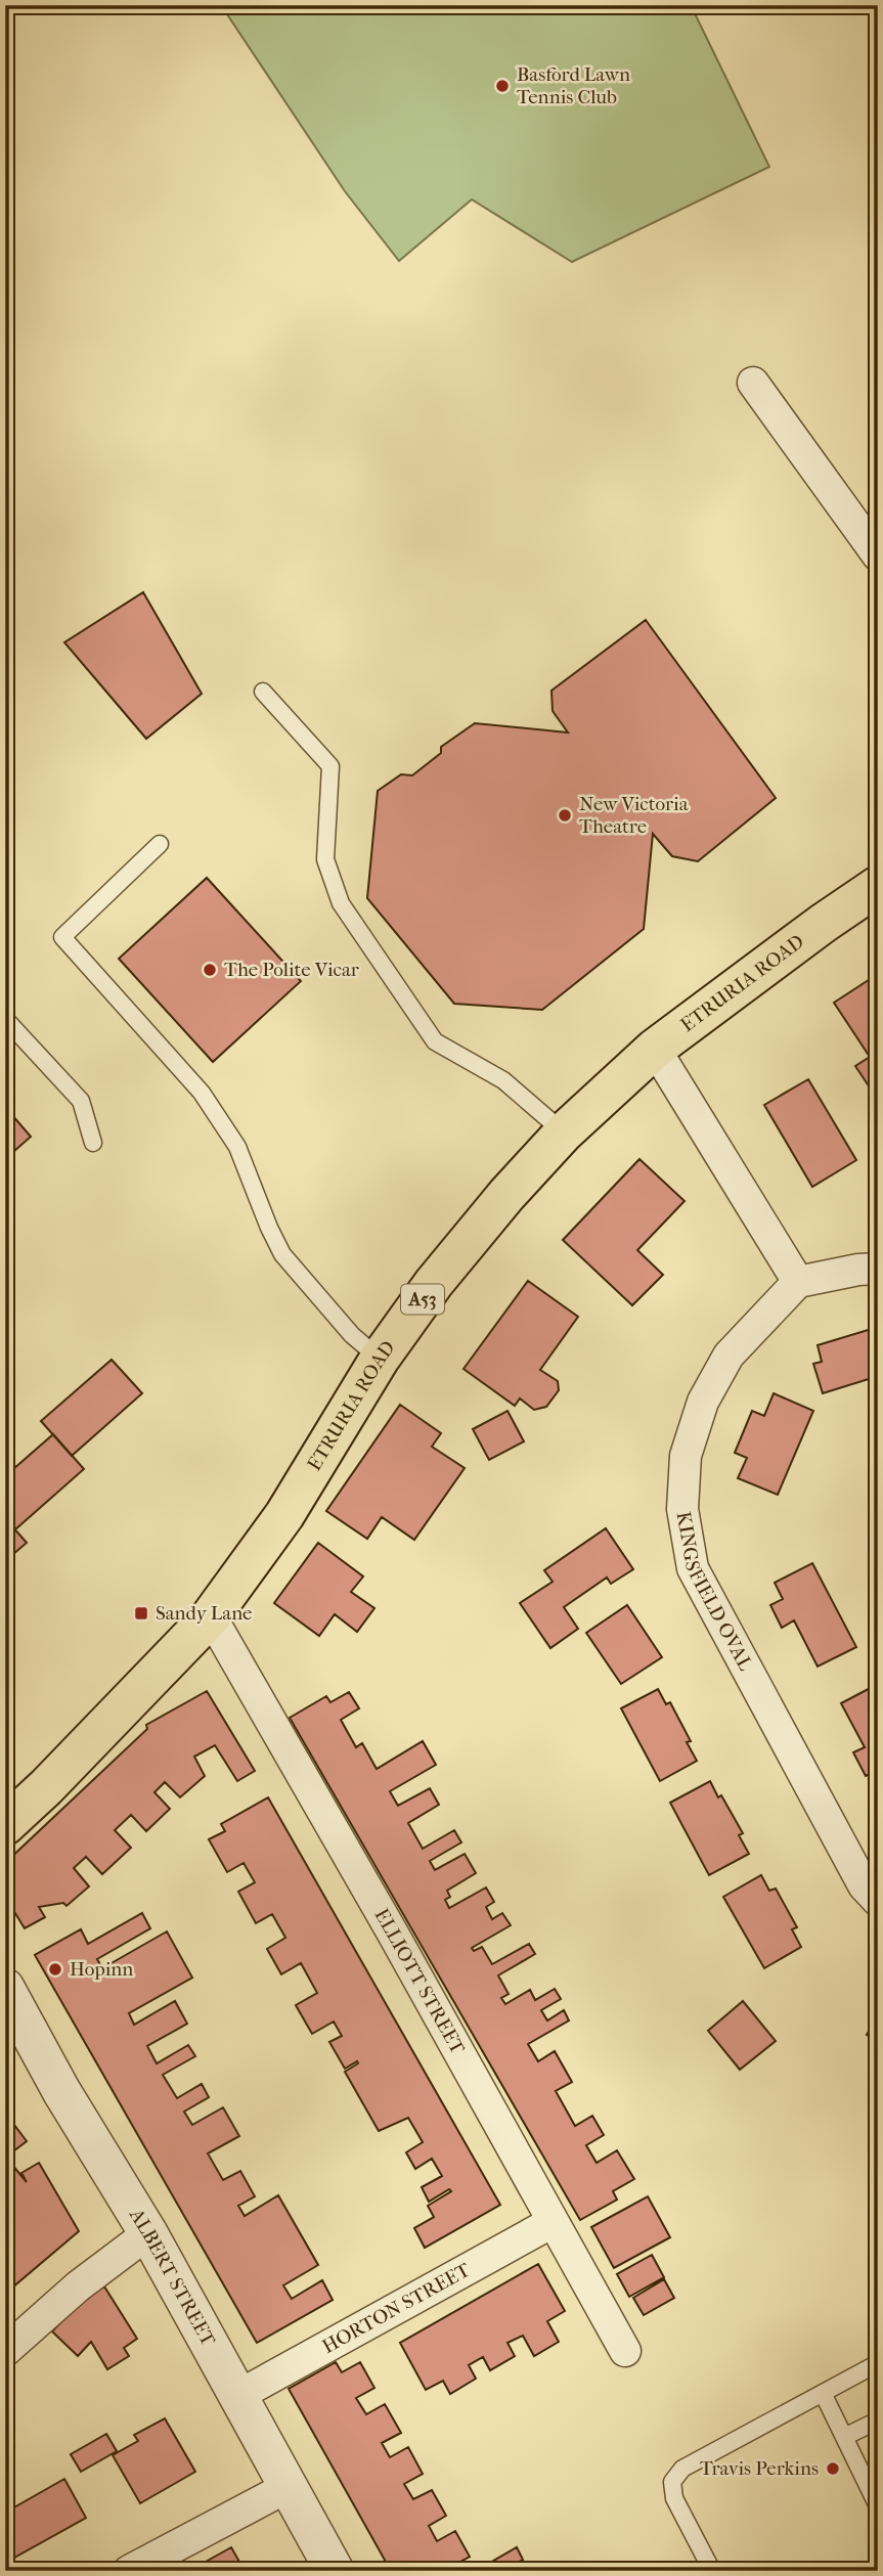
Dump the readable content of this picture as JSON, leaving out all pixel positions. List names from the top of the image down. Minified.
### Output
{"streets":{"highway":["ETRURIA ROAD","A53"],"street":["KINGSFIELD OVAL","ELLIOTT STREET","ALBERT STREET","HORTON STREET"]},"crossings":[["ETRURIA ROAD","ELLIOTT STREET"],["ELLIOTT STREET","HORTON STREET"],["ALBERT STREET","HORTON STREET"]],"places":{"other":["Basford Lawn Tennis Club","New Victoria Theatre","The Polite Vicar","Hopinn","Travis Perkins"],"transit":["Sandy Lane"]}}
